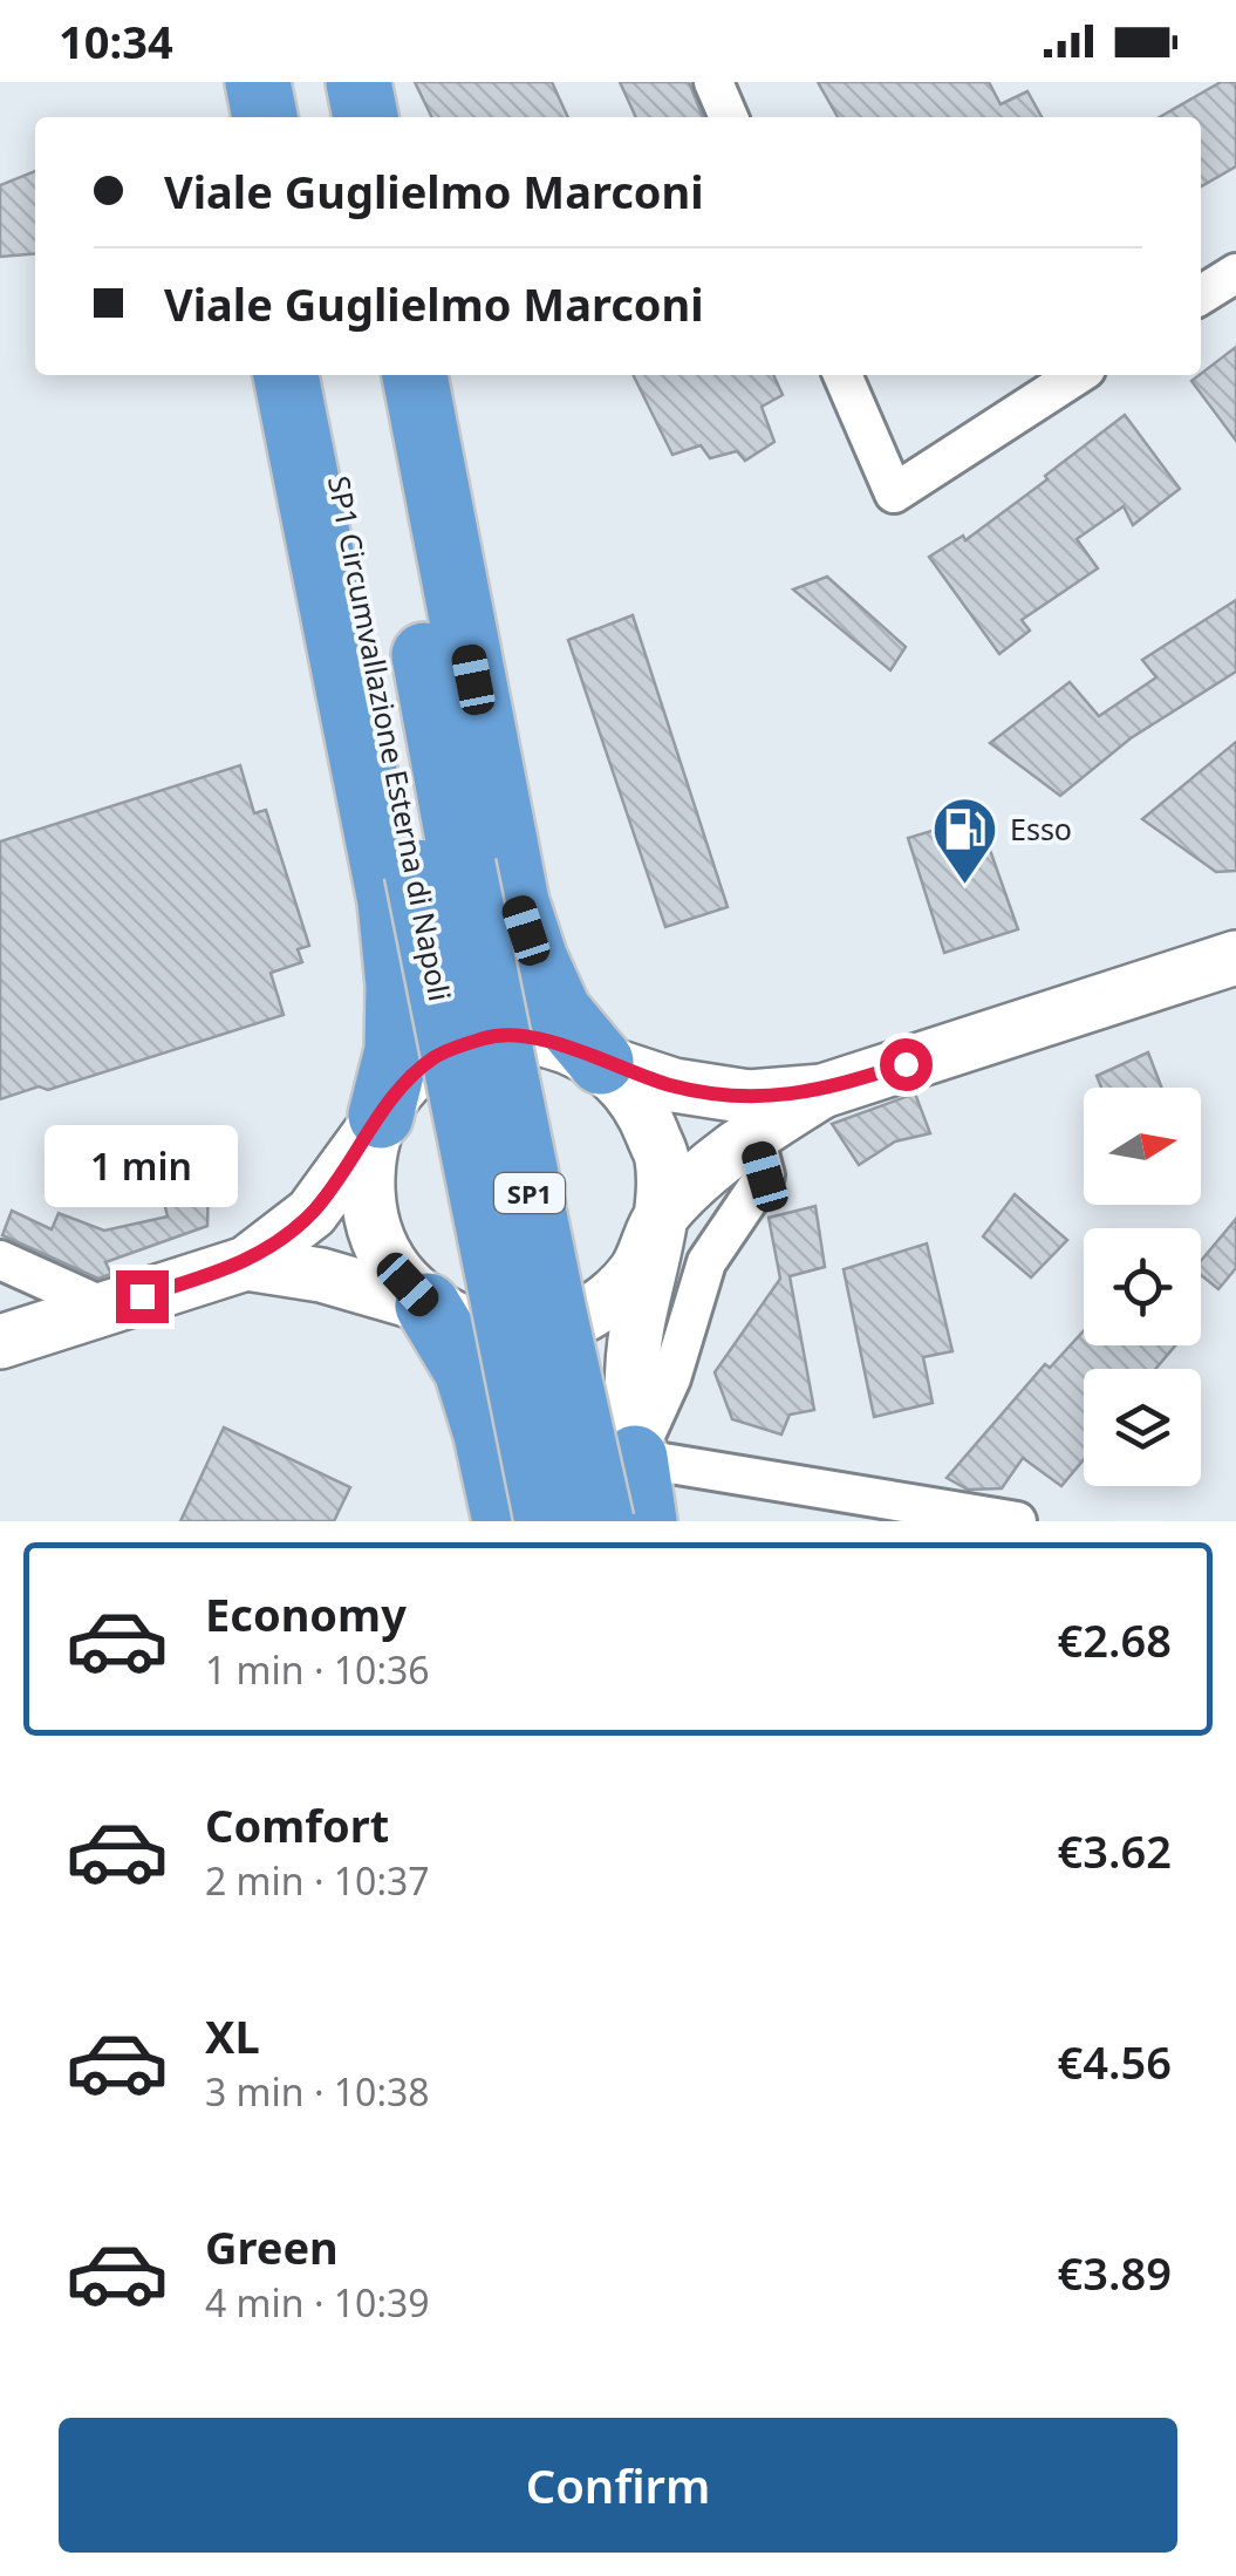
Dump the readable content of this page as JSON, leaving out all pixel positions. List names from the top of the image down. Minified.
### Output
{"streets":{"highway":["SP1 Circumvallazione Esterna di Napoli","SP1"]},"places":{"fuel station":["Esso"]},"north":"right","page":{"status":"10:34","banner":["Viale Guglielmo Marconi","Viale Guglielmo Marconi"],"bubble":"1 min","list":[{"name":"Economy","note":"1 min · 10:36","value":"€2.68"},{"name":"Comfort","note":"2 min · 10:37","value":"€3.62"},{"name":"XL","note":"3 min · 10:38","value":"€4.56"},{"name":"Green","note":"4 min · 10:39","value":"€3.89"}],"buttons":"Confirm"}}
